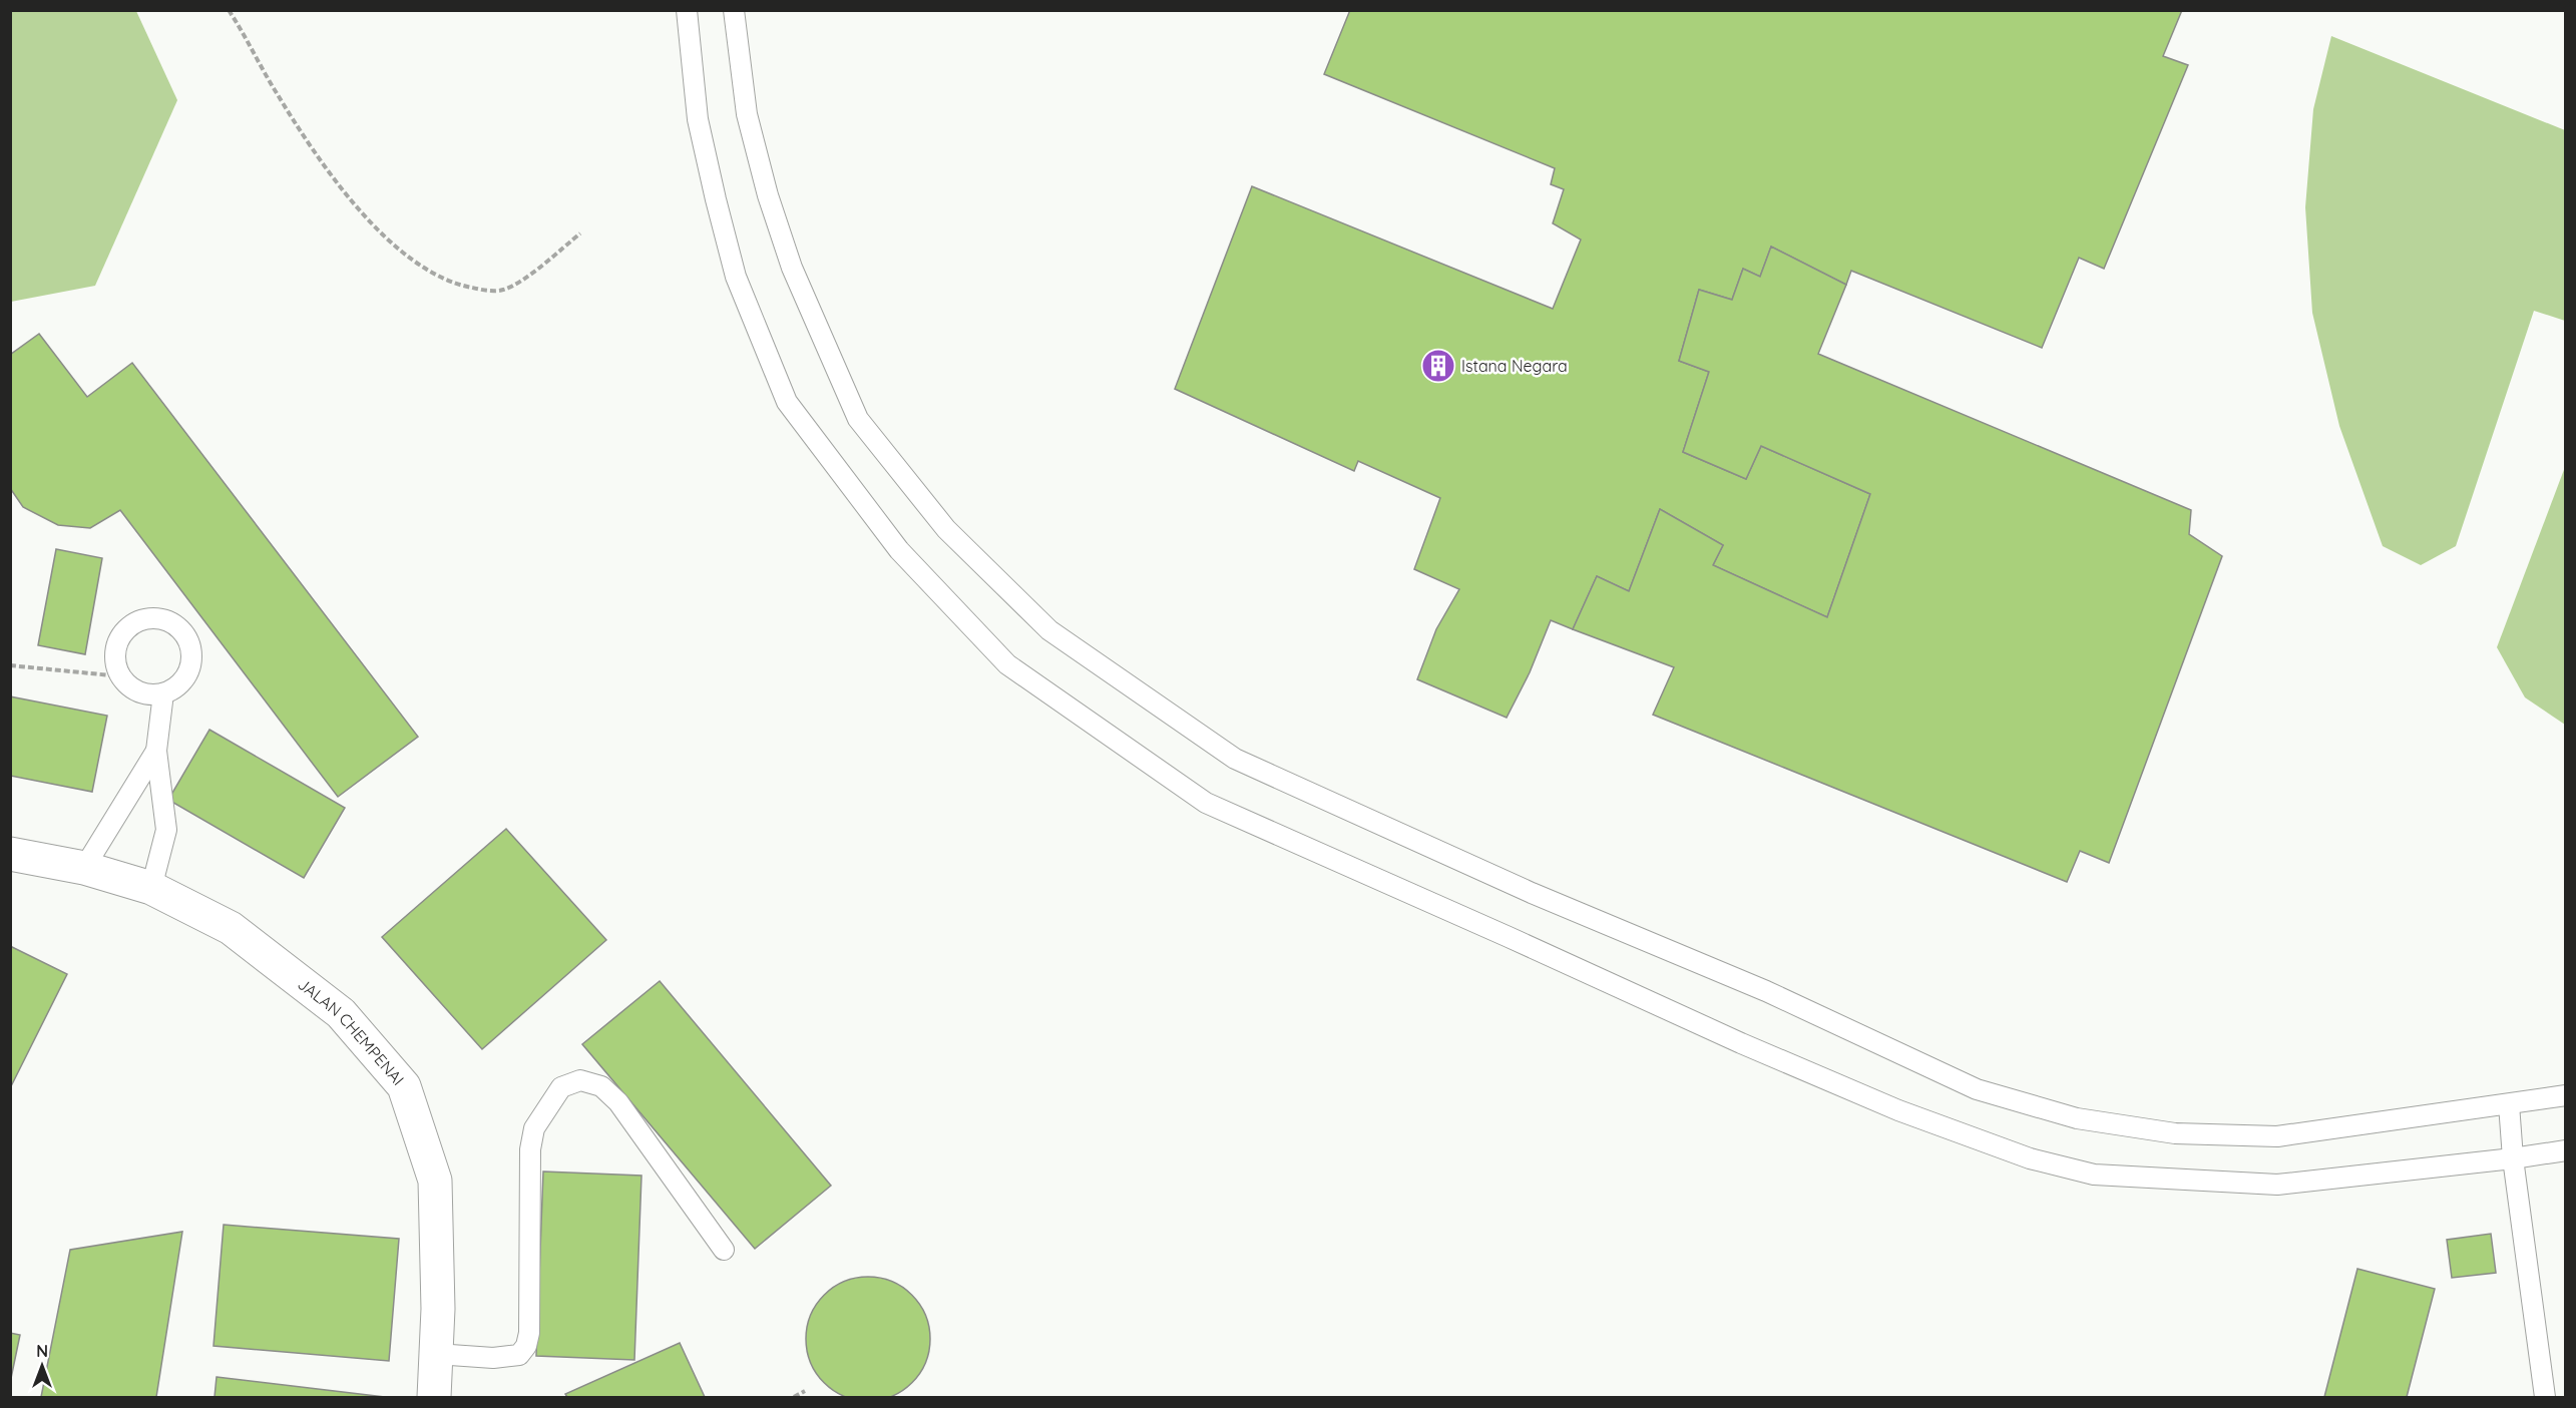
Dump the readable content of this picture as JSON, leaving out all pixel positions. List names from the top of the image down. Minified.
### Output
{"streets":{"street":["JALAN CHEMPENAI"]},"places":{"building":["Istana Negara"]},"north":"top"}
